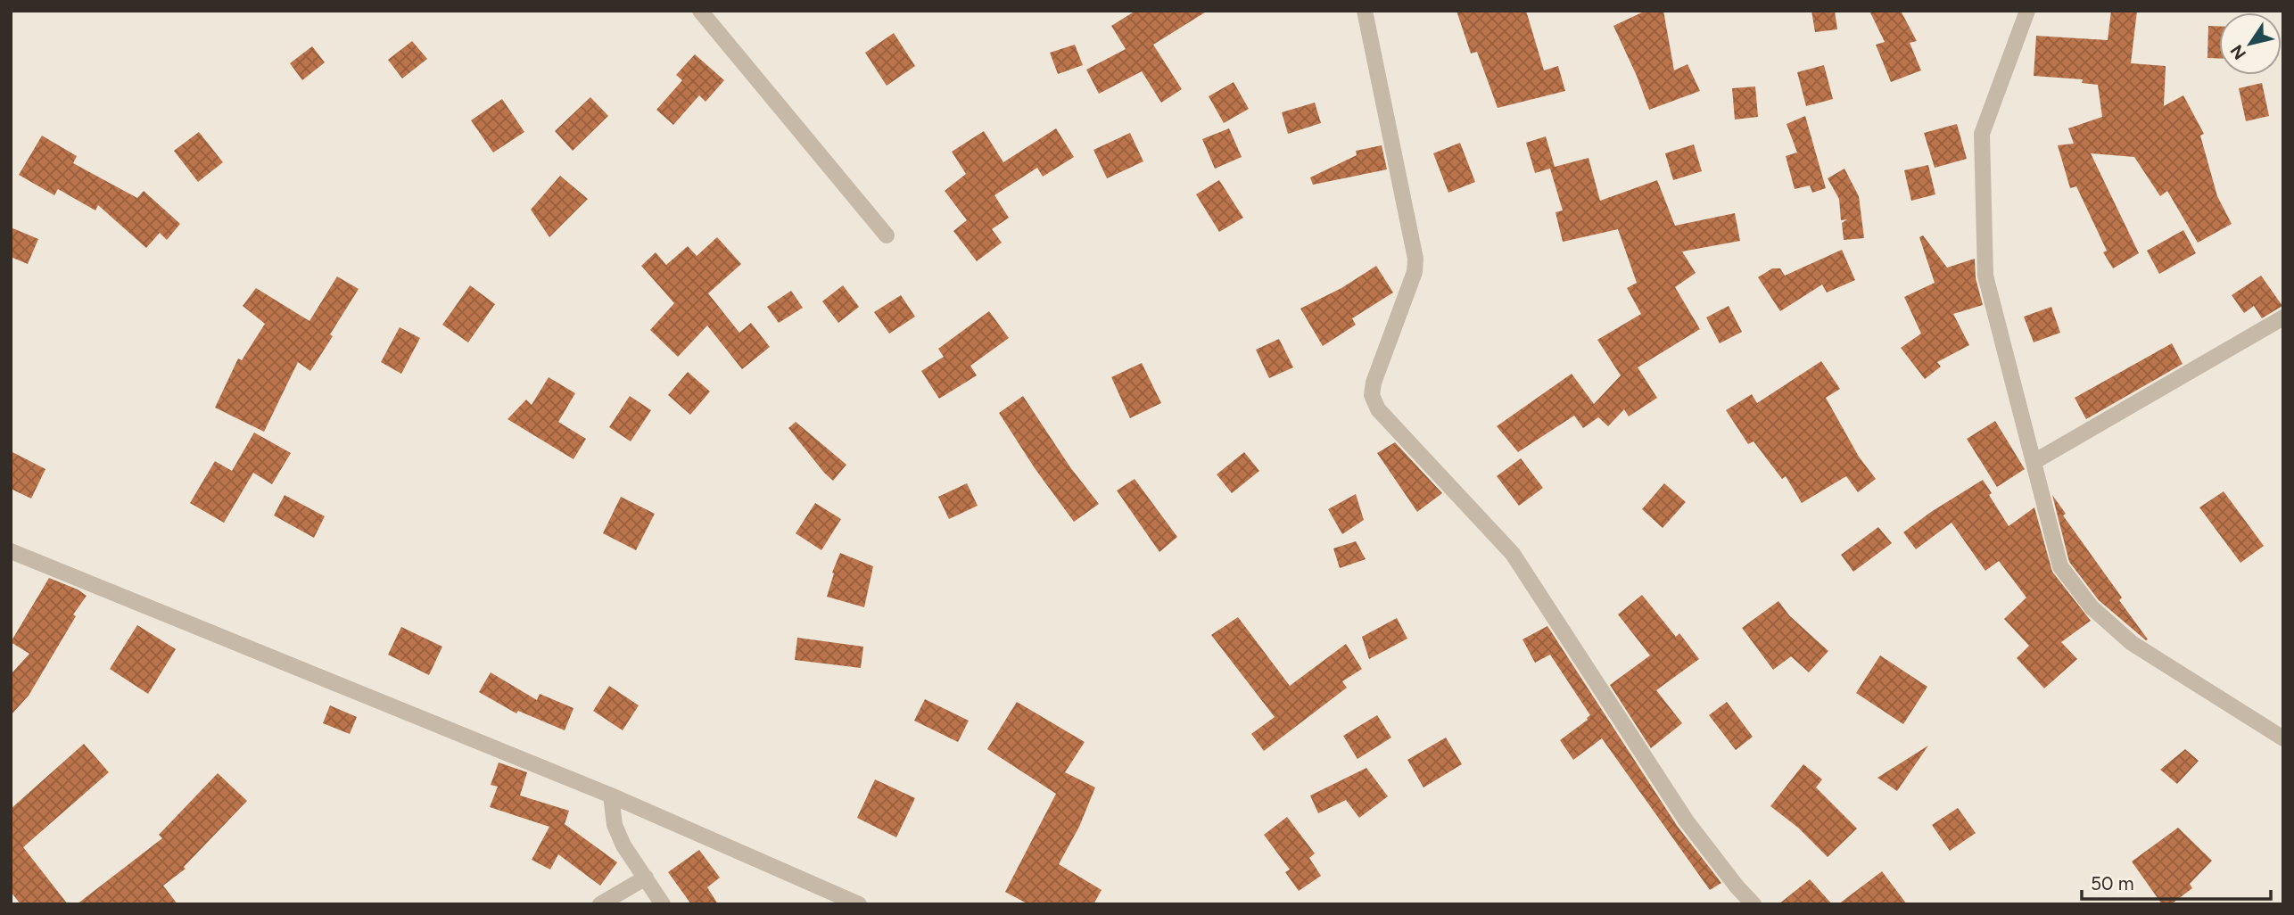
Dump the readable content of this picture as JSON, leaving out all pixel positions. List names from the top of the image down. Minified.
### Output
{"scale_bar":"50 m","north":"bottom left"}
